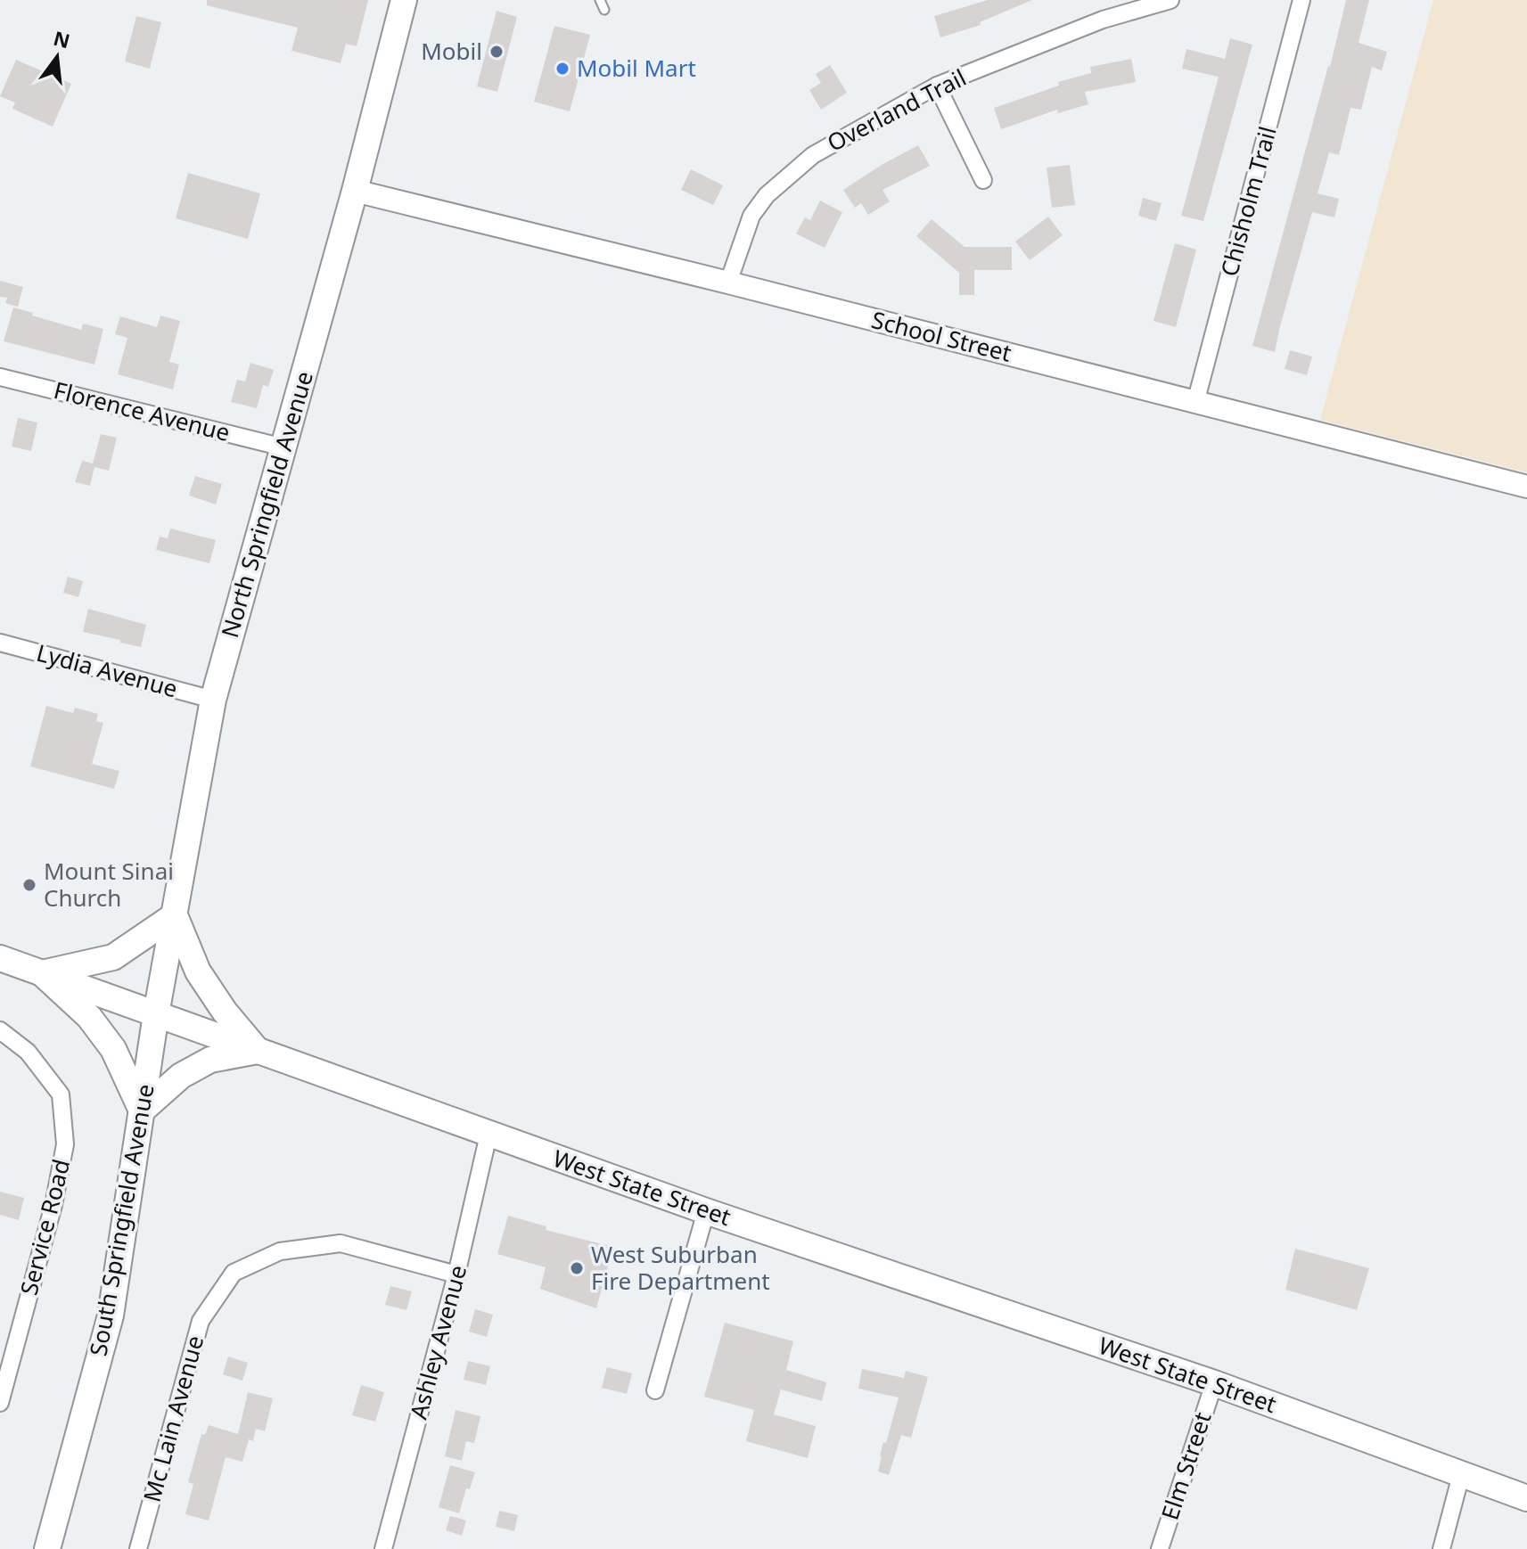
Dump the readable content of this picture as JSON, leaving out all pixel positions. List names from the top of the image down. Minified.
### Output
{"streets":{"main road":["School Street","North Springfield Avenue","West State Street","South Springfield Avenue"],"street":["Overland Trail","Chisholm Trail","Florence Avenue","Lydia Avenue","Service Road","Ashley Avenue","Mc Lain Avenue","Elm Street"]},"crossings":[["Overland Trail","School Street"],["Chisholm Trail","School Street"],["School Street","North Springfield Avenue"],["Florence Avenue","North Springfield Avenue"],["North Springfield Avenue","Lydia Avenue"],["North Springfield Avenue","West State Street"],["North Springfield Avenue","South Springfield Avenue"],["West State Street","South Springfield Avenue"],["West State Street","Ashley Avenue"],["West State Street","Elm Street"],["Ashley Avenue","Mc Lain Avenue"]],"places":["Mobil","Mobil Mart","Mount Sinai Church","West Suburban Fire Department"],"north":"top"}
